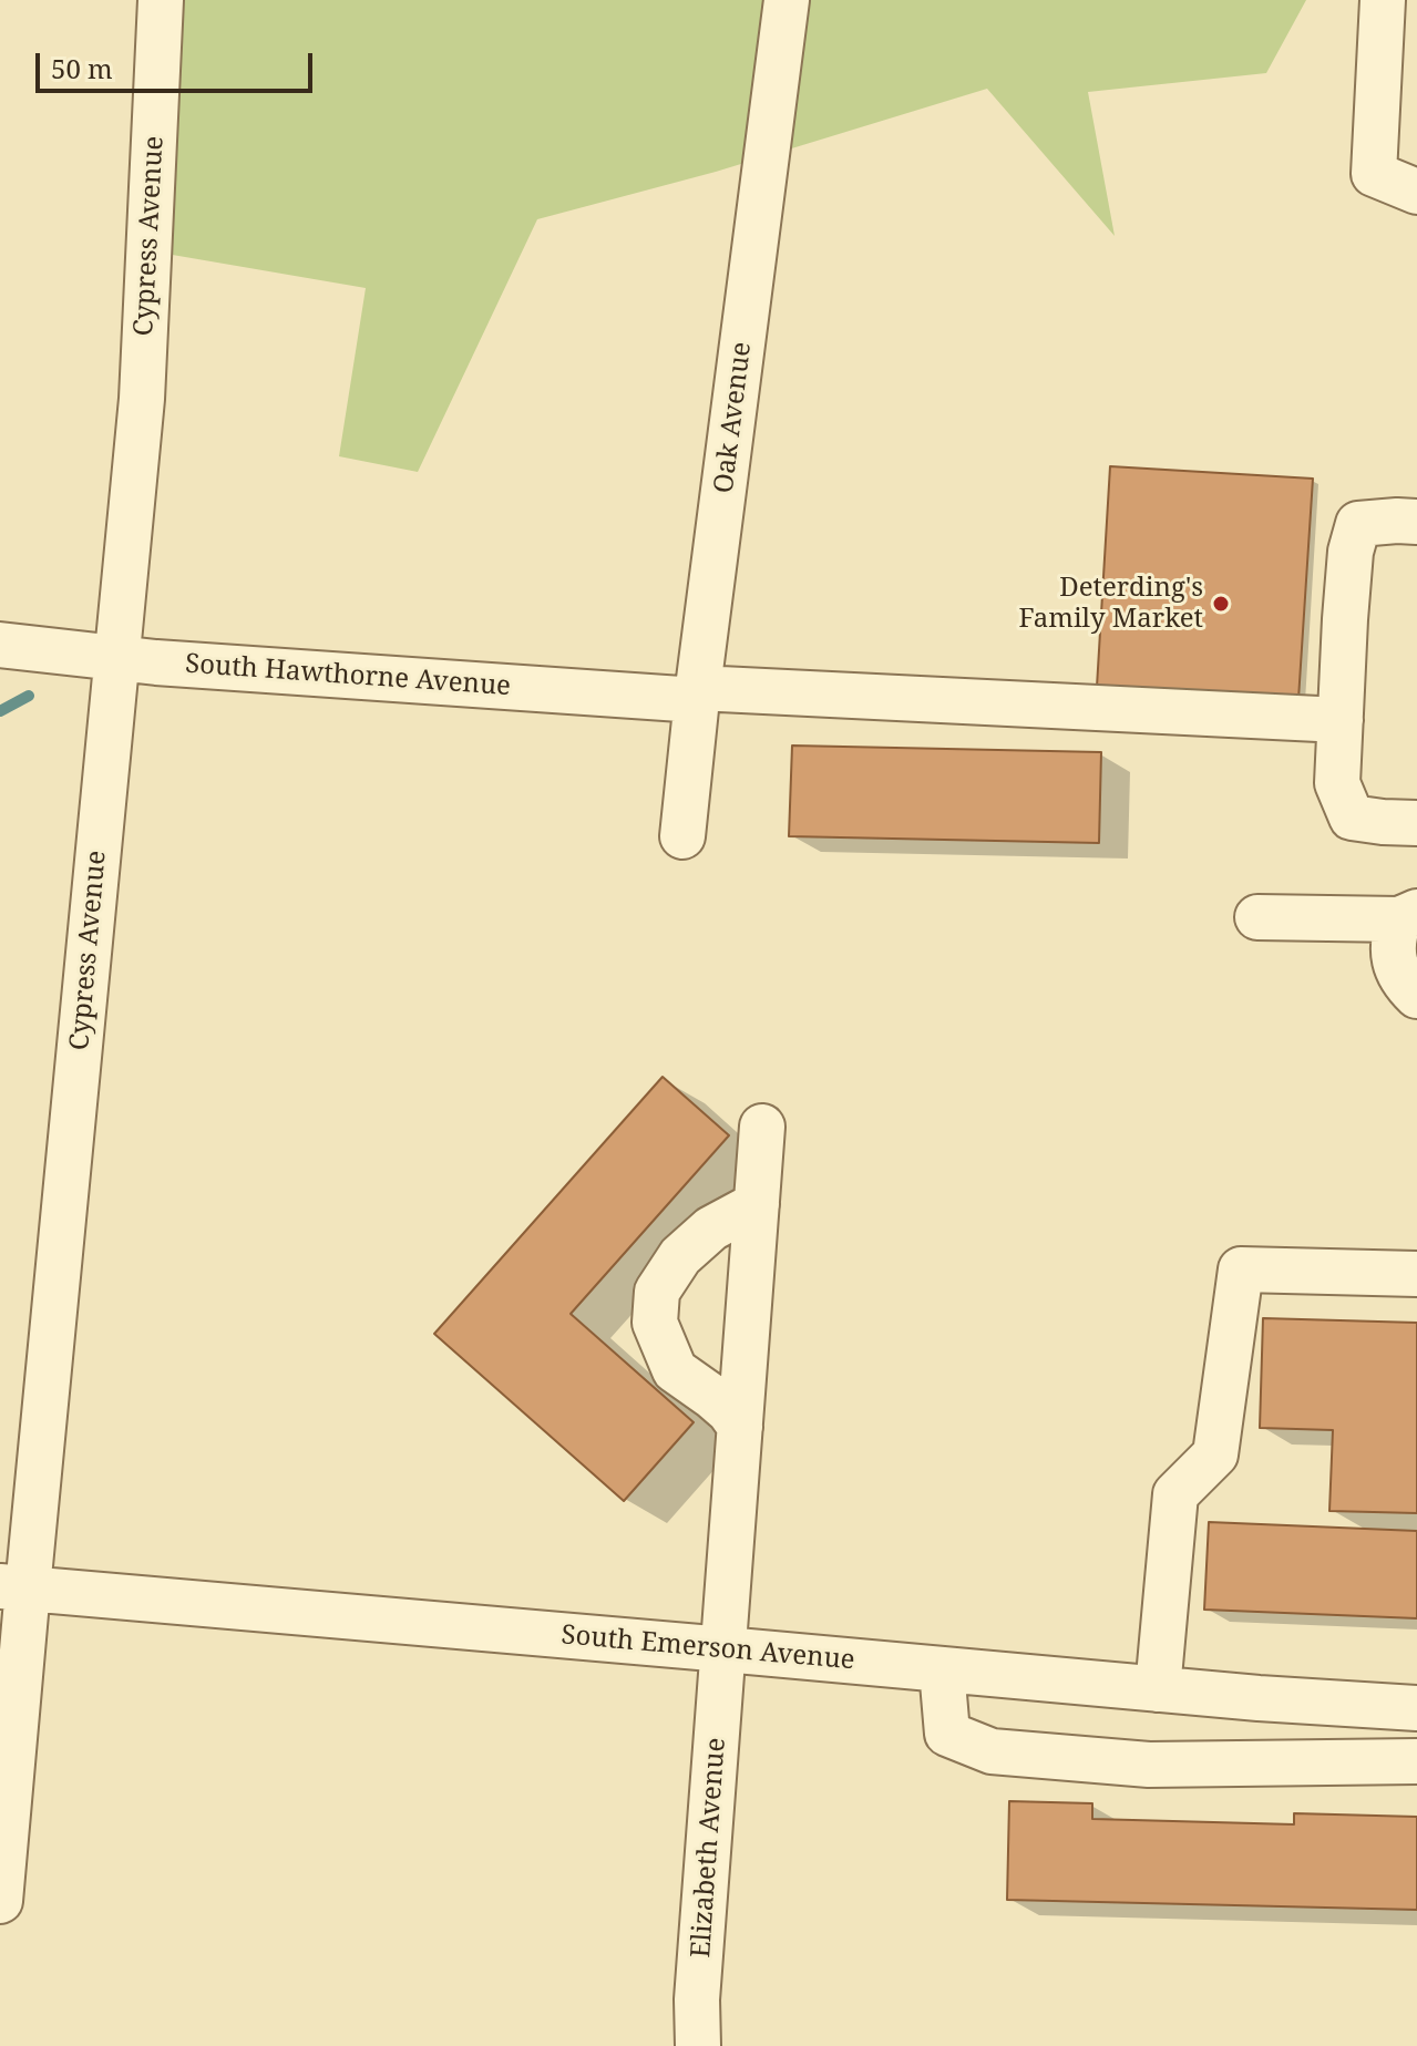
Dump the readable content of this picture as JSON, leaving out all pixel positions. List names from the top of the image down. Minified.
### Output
{"streets":{"street":["Cypress Avenue","Oak Avenue","South Hawthorne Avenue","South Emerson Avenue","Elizabeth Avenue"]},"crossings":[["Cypress Avenue","South Hawthorne Avenue"],["Cypress Avenue","South Emerson Avenue"],["Oak Avenue","South Hawthorne Avenue"],["South Emerson Avenue","Elizabeth Avenue"]],"places":["Deterding's Family Market"],"scale_bar":"50 m"}
